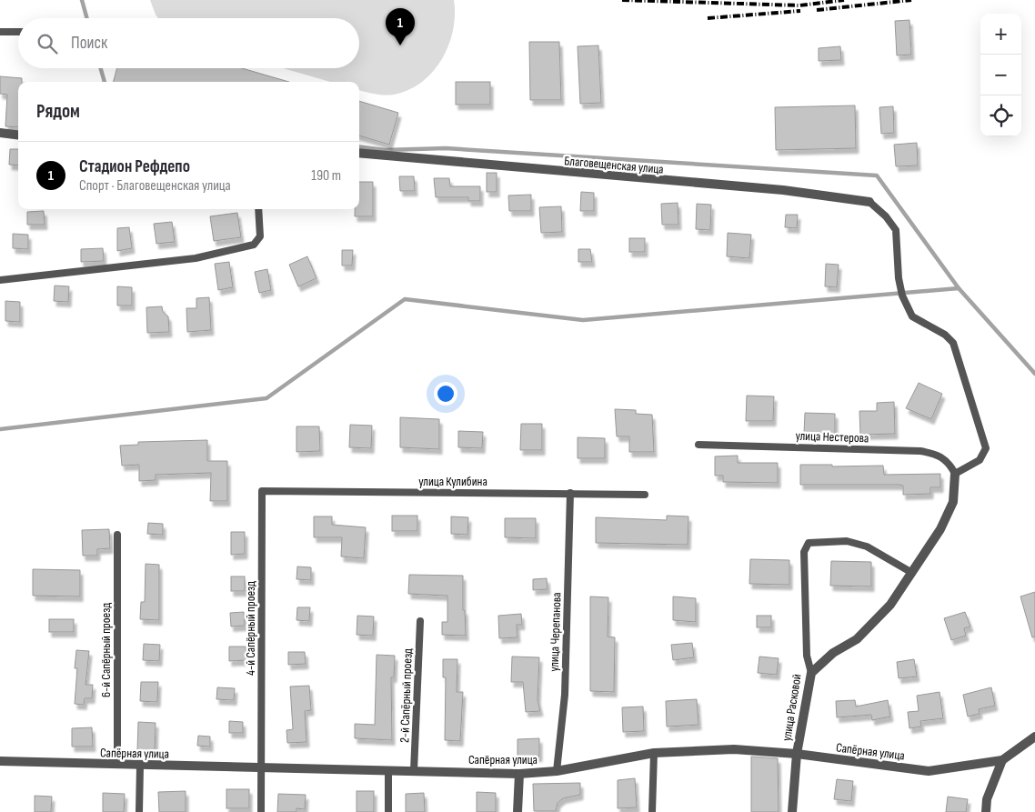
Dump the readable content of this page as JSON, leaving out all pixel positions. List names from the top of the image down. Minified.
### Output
{"streets":{"street":["Благовещенская улица","улица Расковой","Сапёрная улица"],"lane":["улица Нестерова","улица Кулибина","4-й Сапёрный проезд","улица Черепанова","6-й Сапёрный проезд","2-й Сапёрный проезд"]},"crossings":[["улица Кулибина","4-й Сапёрный проезд"],["улица Кулибина","улица Черепанова"],["4-й Сапёрный проезд","Сапёрная улица"],["улица Черепанова","Сапёрная улица"],["6-й Сапёрный проезд","Сапёрная улица"],["2-й Сапёрный проезд","Сапёрная улица"],["улица Расковой","Сапёрная улица"]],"page":{"pins":"1","map_buttons":["+","−"],"search":"Поиск","heading":"Рядом","list":[{"mark":"1","name":"Стадион Рефдепо","note":"Спорт · Благовещенская улица","value":"190 m"}]}}
